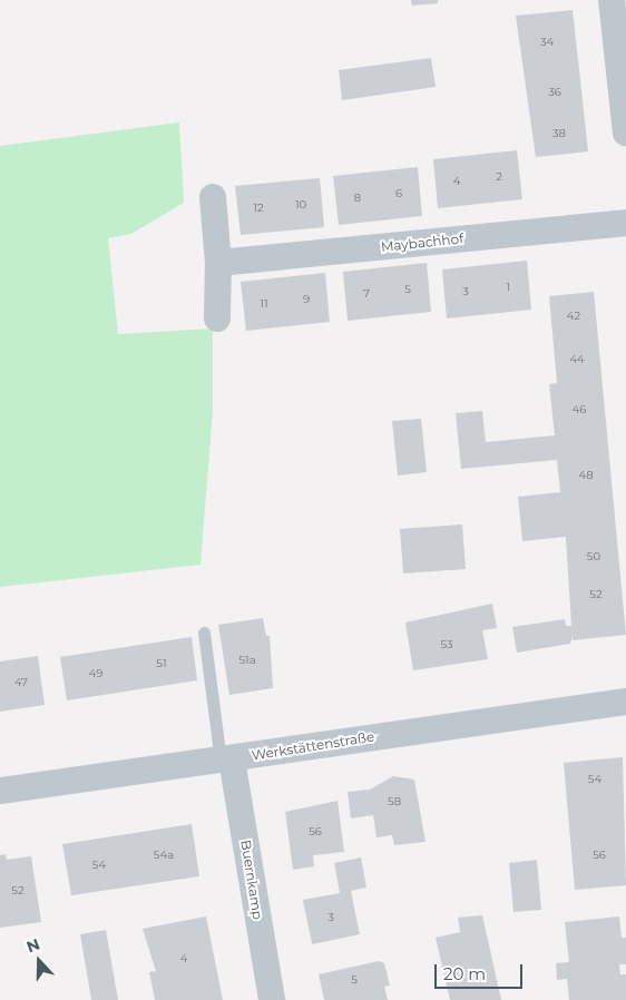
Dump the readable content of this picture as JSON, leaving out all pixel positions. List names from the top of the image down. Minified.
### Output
{"streets":{"street":["Maybachhof","Werkstättenstraße","Buernkamp"]},"crossings":[["Werkstättenstraße","Buernkamp"]],"house_numbers":["34","36","38","2","4","6","8","10","12","1","5","3","7","9","11","42","44","46","48","50","52","53","51a","51","49","47","54","58","56","54a","56","54","52","3","4","5"],"scale_bar":"20 m","north":"top"}
